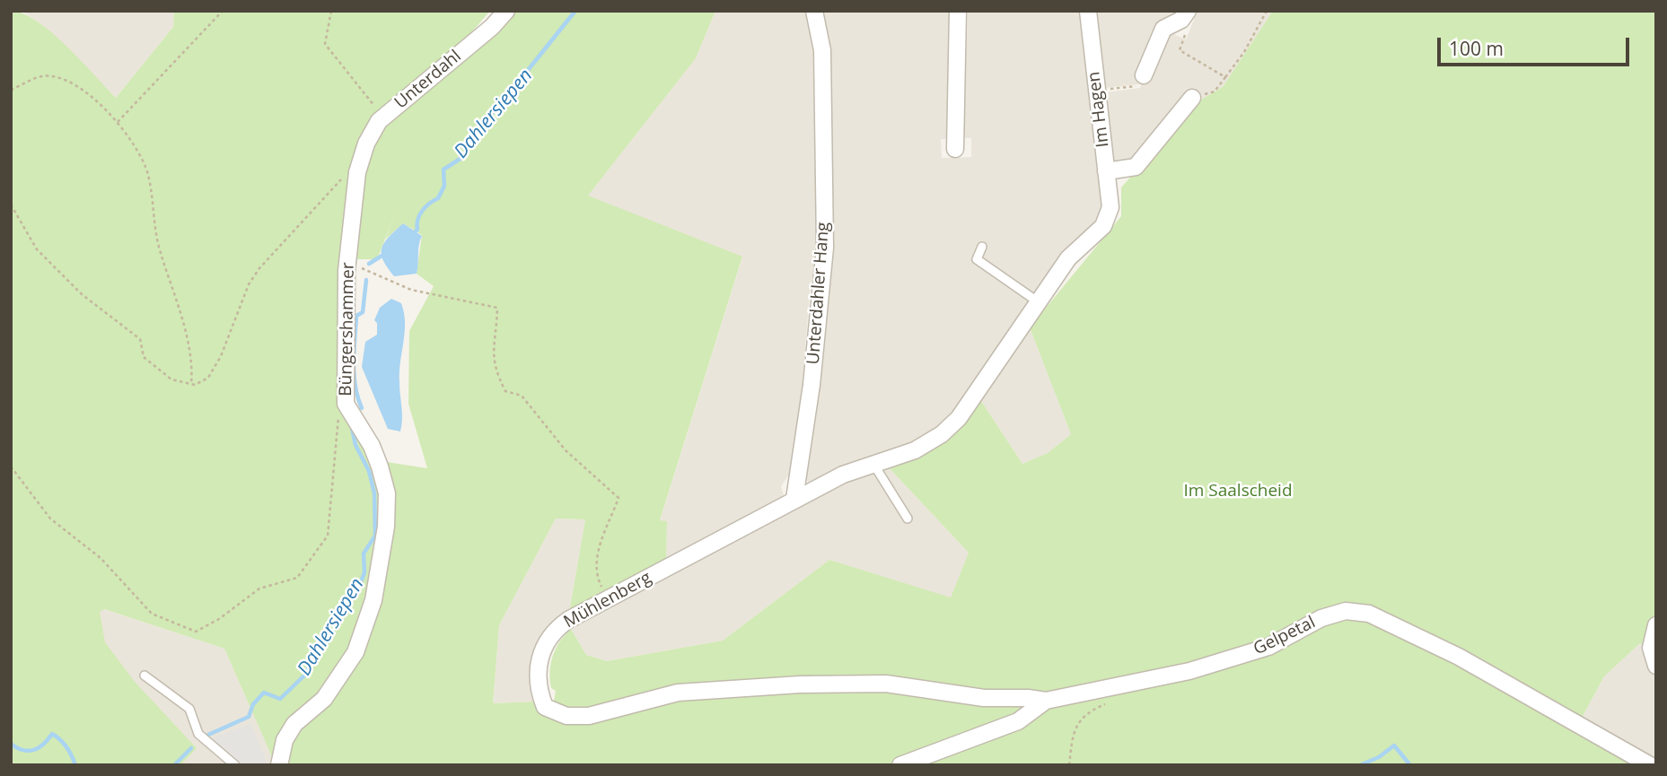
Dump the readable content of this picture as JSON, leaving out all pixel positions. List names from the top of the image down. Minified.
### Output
{"streets":{"street":["Unterdahl","Im Hagen","Unterdahler Hang","Büngershammer","Mühlenberg","Gelpetal"]},"crossings":[["Unterdahl","Büngershammer"],["Im Hagen","Mühlenberg"],["Unterdahler Hang","Mühlenberg"],["Mühlenberg","Gelpetal"]],"water":["Dahlersiepen"],"parks":["Im Saalscheid"],"scale_bar":"100 m"}
